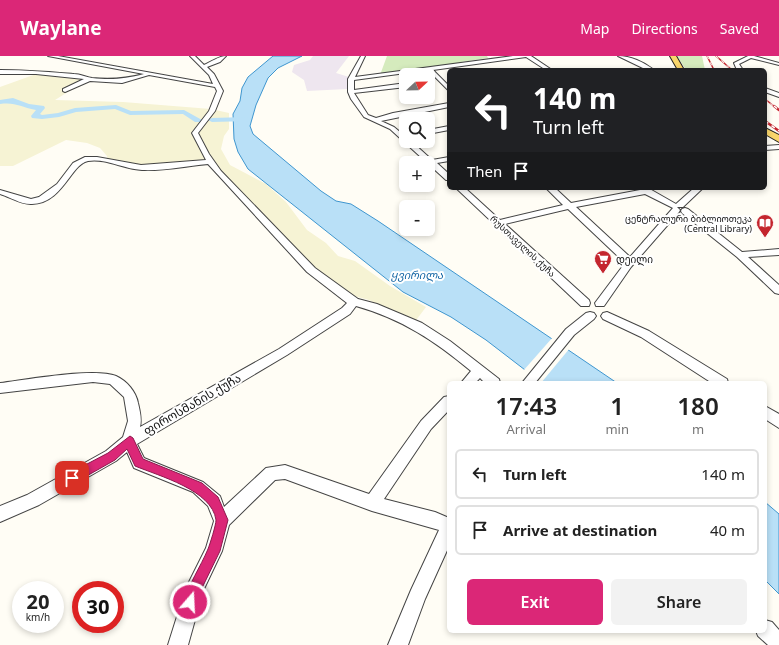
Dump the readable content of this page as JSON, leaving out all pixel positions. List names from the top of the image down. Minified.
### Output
{"streets":{"street":["რუსთაველის ქუჩა","ფიროსმანის ქუჩა"]},"water":["ყვირილა"],"places":{"library":["ცენტრალური ბიბლიოთეკა (Central Library)"],"supermarket":["დეილი"]},"north":"right","page":{"header":"Waylane","nav":["Map","Directions","Saved"],"map_buttons":["+","−"],"turn":["140 m","Turn left"],"then":"Then","eta":["17:43","Arrival","1","min","180","m"],"list":[{"name":"Turn left","value":"140 m"},{"name":"Arrive at destination","value":"40 m"}],"buttons":["Exit","Share"],"speed":"20 km/h","limit":"30"}}
